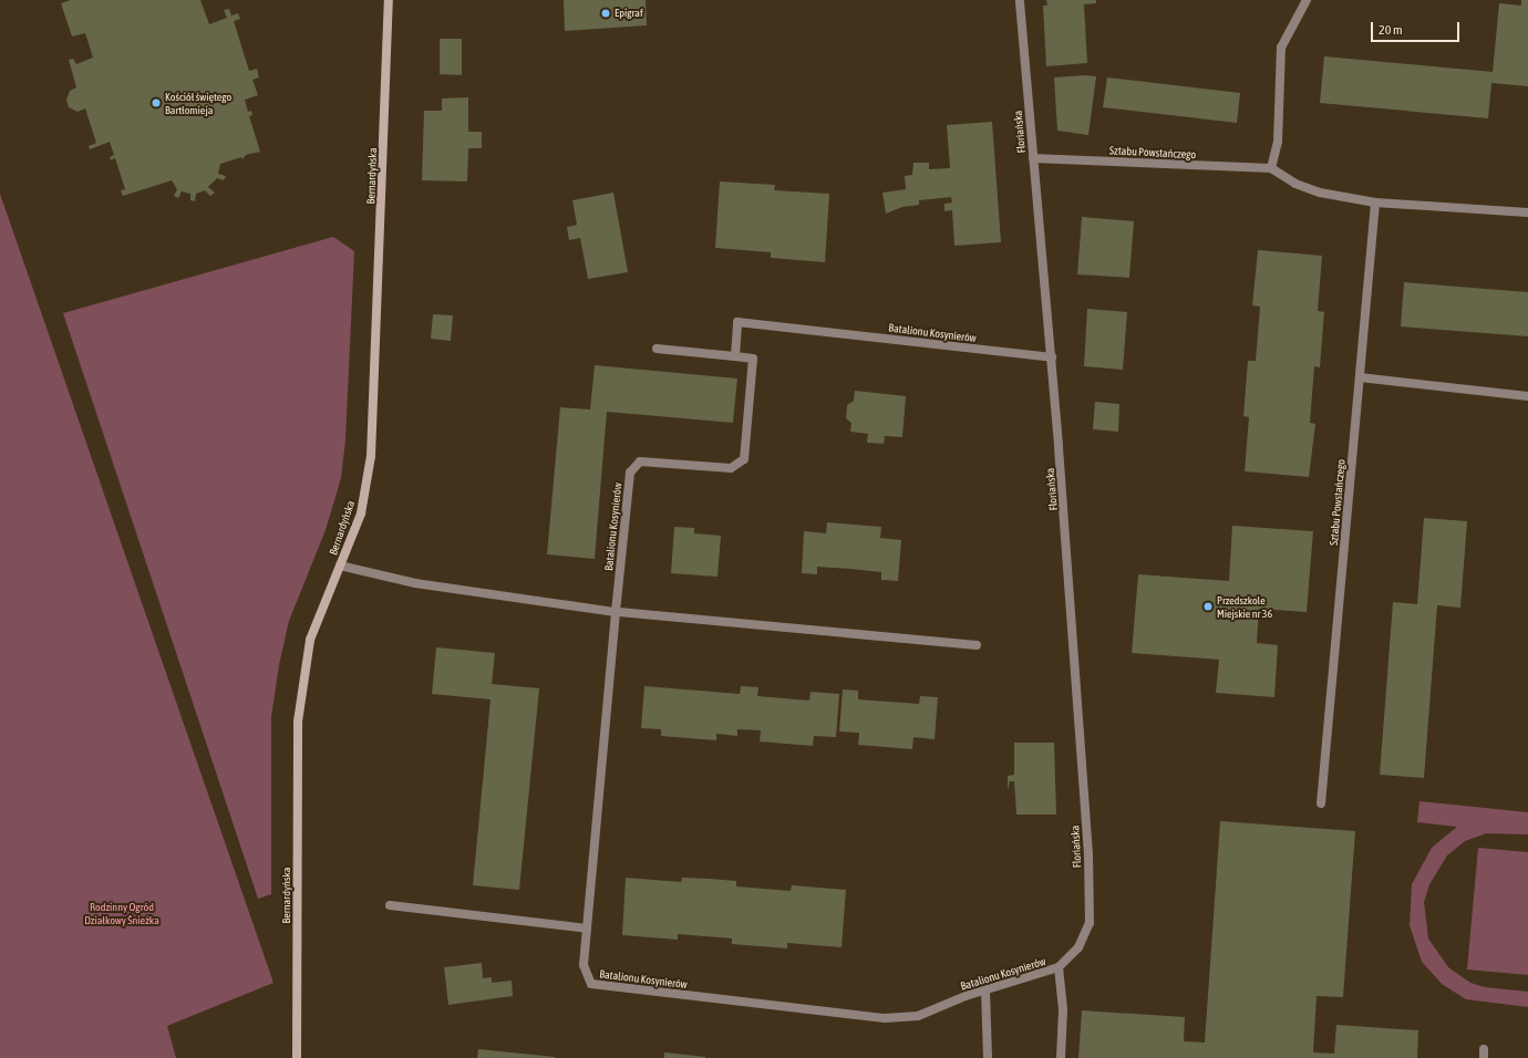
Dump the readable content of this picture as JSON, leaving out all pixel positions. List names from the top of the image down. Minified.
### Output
{"streets":{"street":["Floriańska","Sztabu Powstańczego","Bernardyńska","Batalionu Kosynierów"]},"crossings":[["Floriańska","Sztabu Powstańczego"],["Floriańska","Batalionu Kosynierów"]],"parks":["Rodzinny Ogród Działkowy Śnieżka"],"places":["Epigraf","Kościół świętego Bartłomieja","Przedszkole Miejskie nr 36"],"scale_bar":"20 m"}
